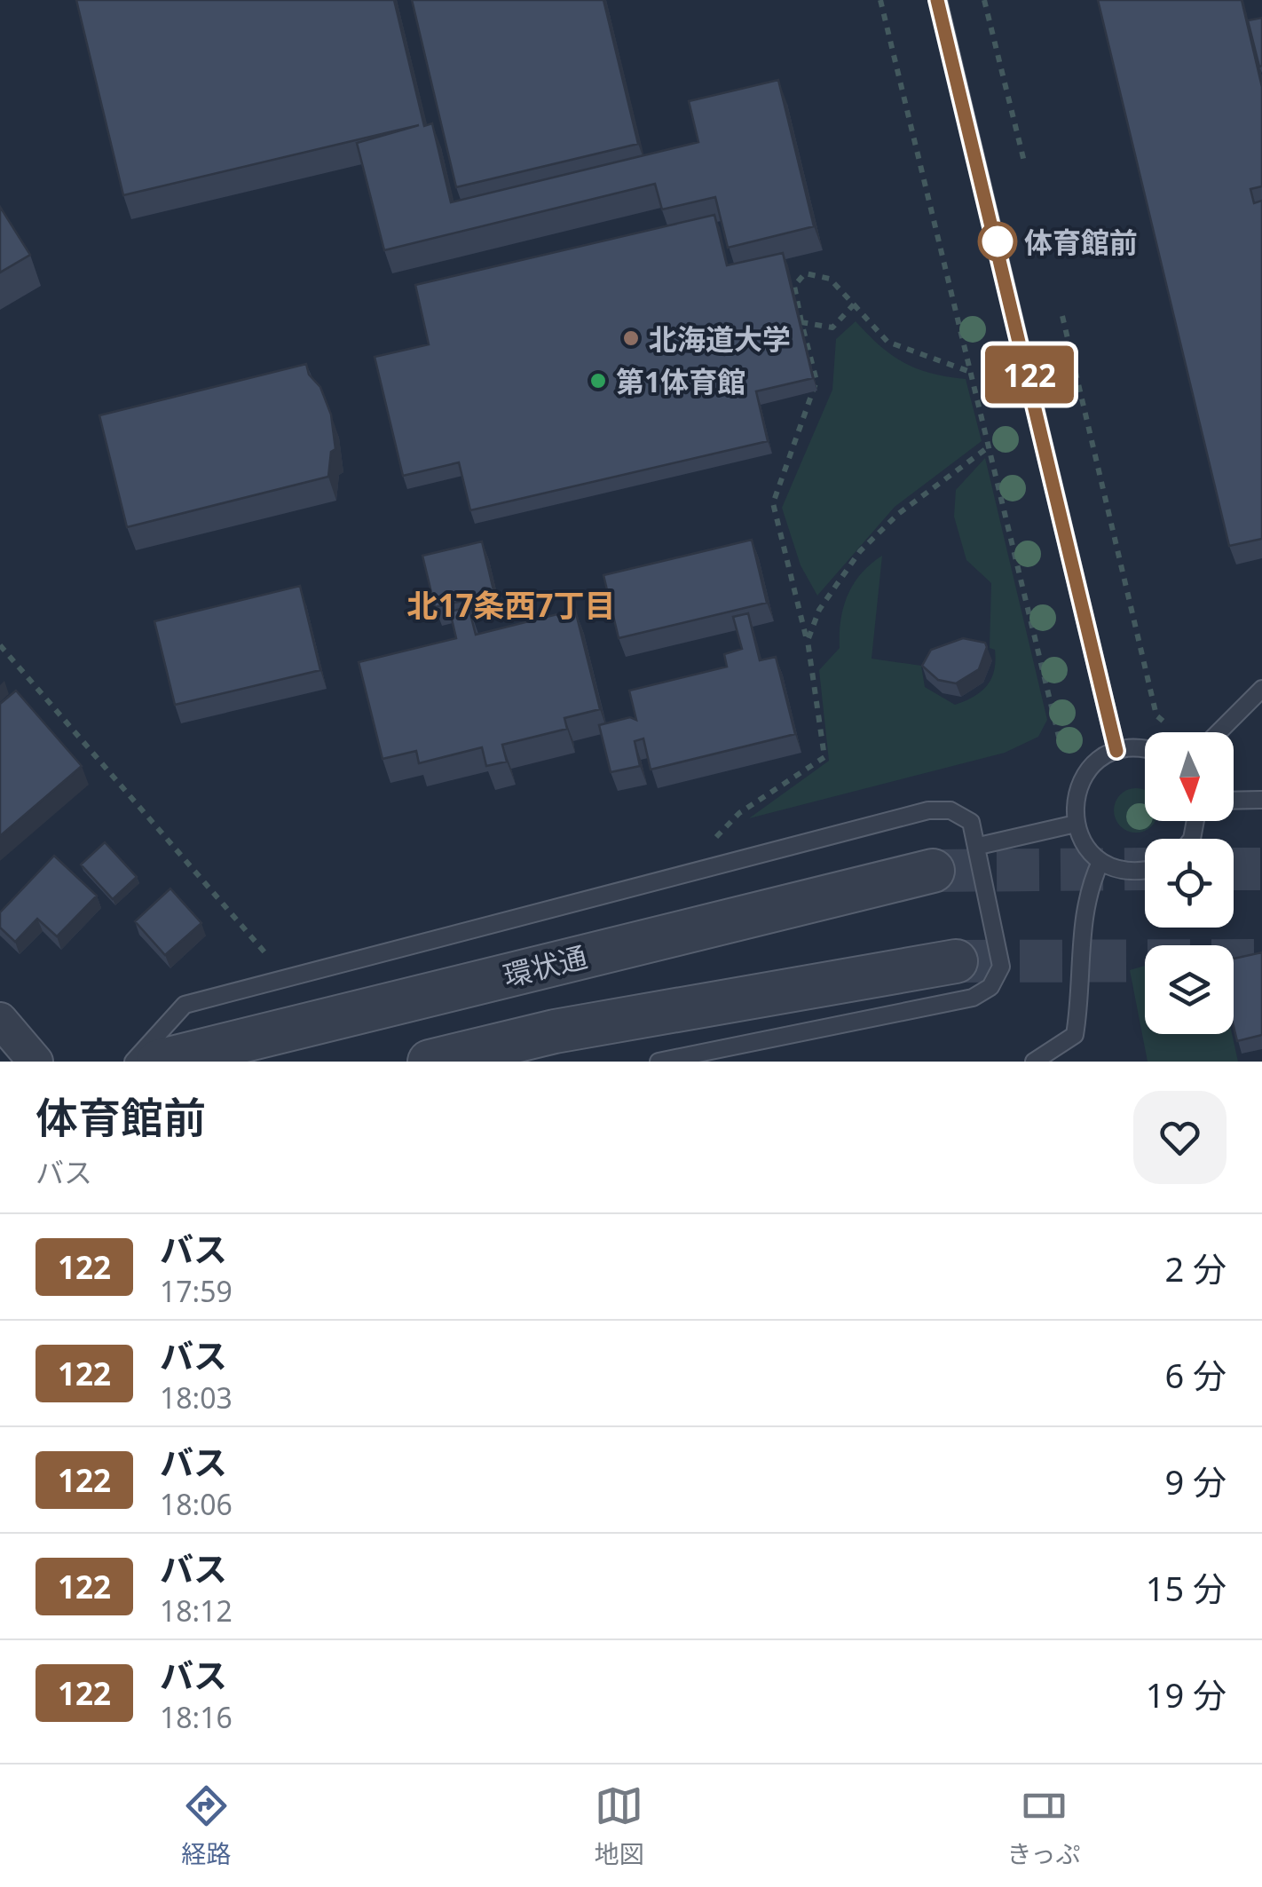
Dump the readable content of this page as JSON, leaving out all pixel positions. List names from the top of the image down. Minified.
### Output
{"streets":{"street":["環状通"]},"districts":["北17条西7丁目"],"places":["体育館前","北海道大学","第1体育館"],"lines":["bus line 122"],"north":"bottom","page":{"on_map":"122","heading":["体育館前","バス"],"list":[{"mark":"122","name":"バス","note":"17:59","value":"2 分"},{"mark":"122","name":"バス","note":"18:03","value":"6 分"},{"mark":"122","name":"バス","note":"18:06","value":"9 分"},{"mark":"122","name":"バス","note":"18:12","value":"15 分"},{"mark":"122","name":"バス","note":"18:16","value":"19 分"}],"tabs":["経路","地図","きっぷ"]}}
